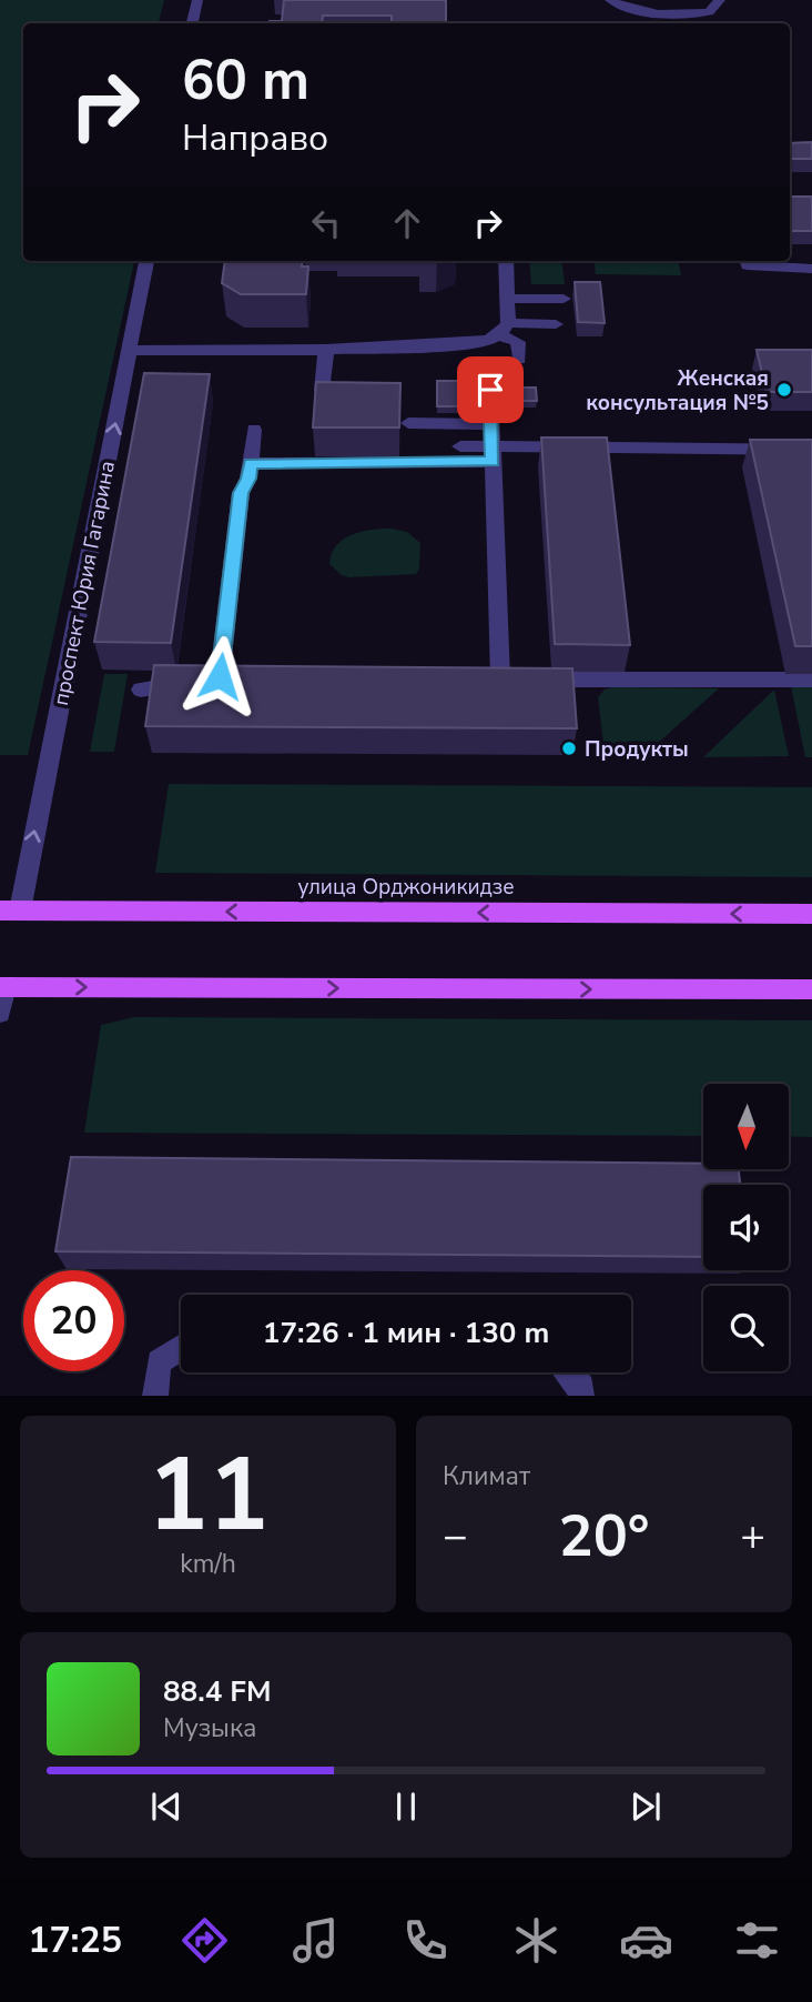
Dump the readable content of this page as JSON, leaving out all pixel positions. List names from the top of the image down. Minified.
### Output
{"streets":{"main road":["улица Орджоникидзе"],"street":["проспект Юрия Гагарина"]},"crossings":[["проспект Юрия Гагарина","улица Орджоникидзе"]],"one_way":["проспект Юрия Гагарина"],"places":["Женская консультация №5","Продукты"],"north":"bottom","page":{"turn":["60 m","Направо"],"limit":"20","trip":"17:26 · 1 мин · 130 m","tile":[["11","km/h"],"Климат"],"heat":["−","20°","+"],"song":["88.4 FM","Музыка"],"tabs":"17:25"}}
